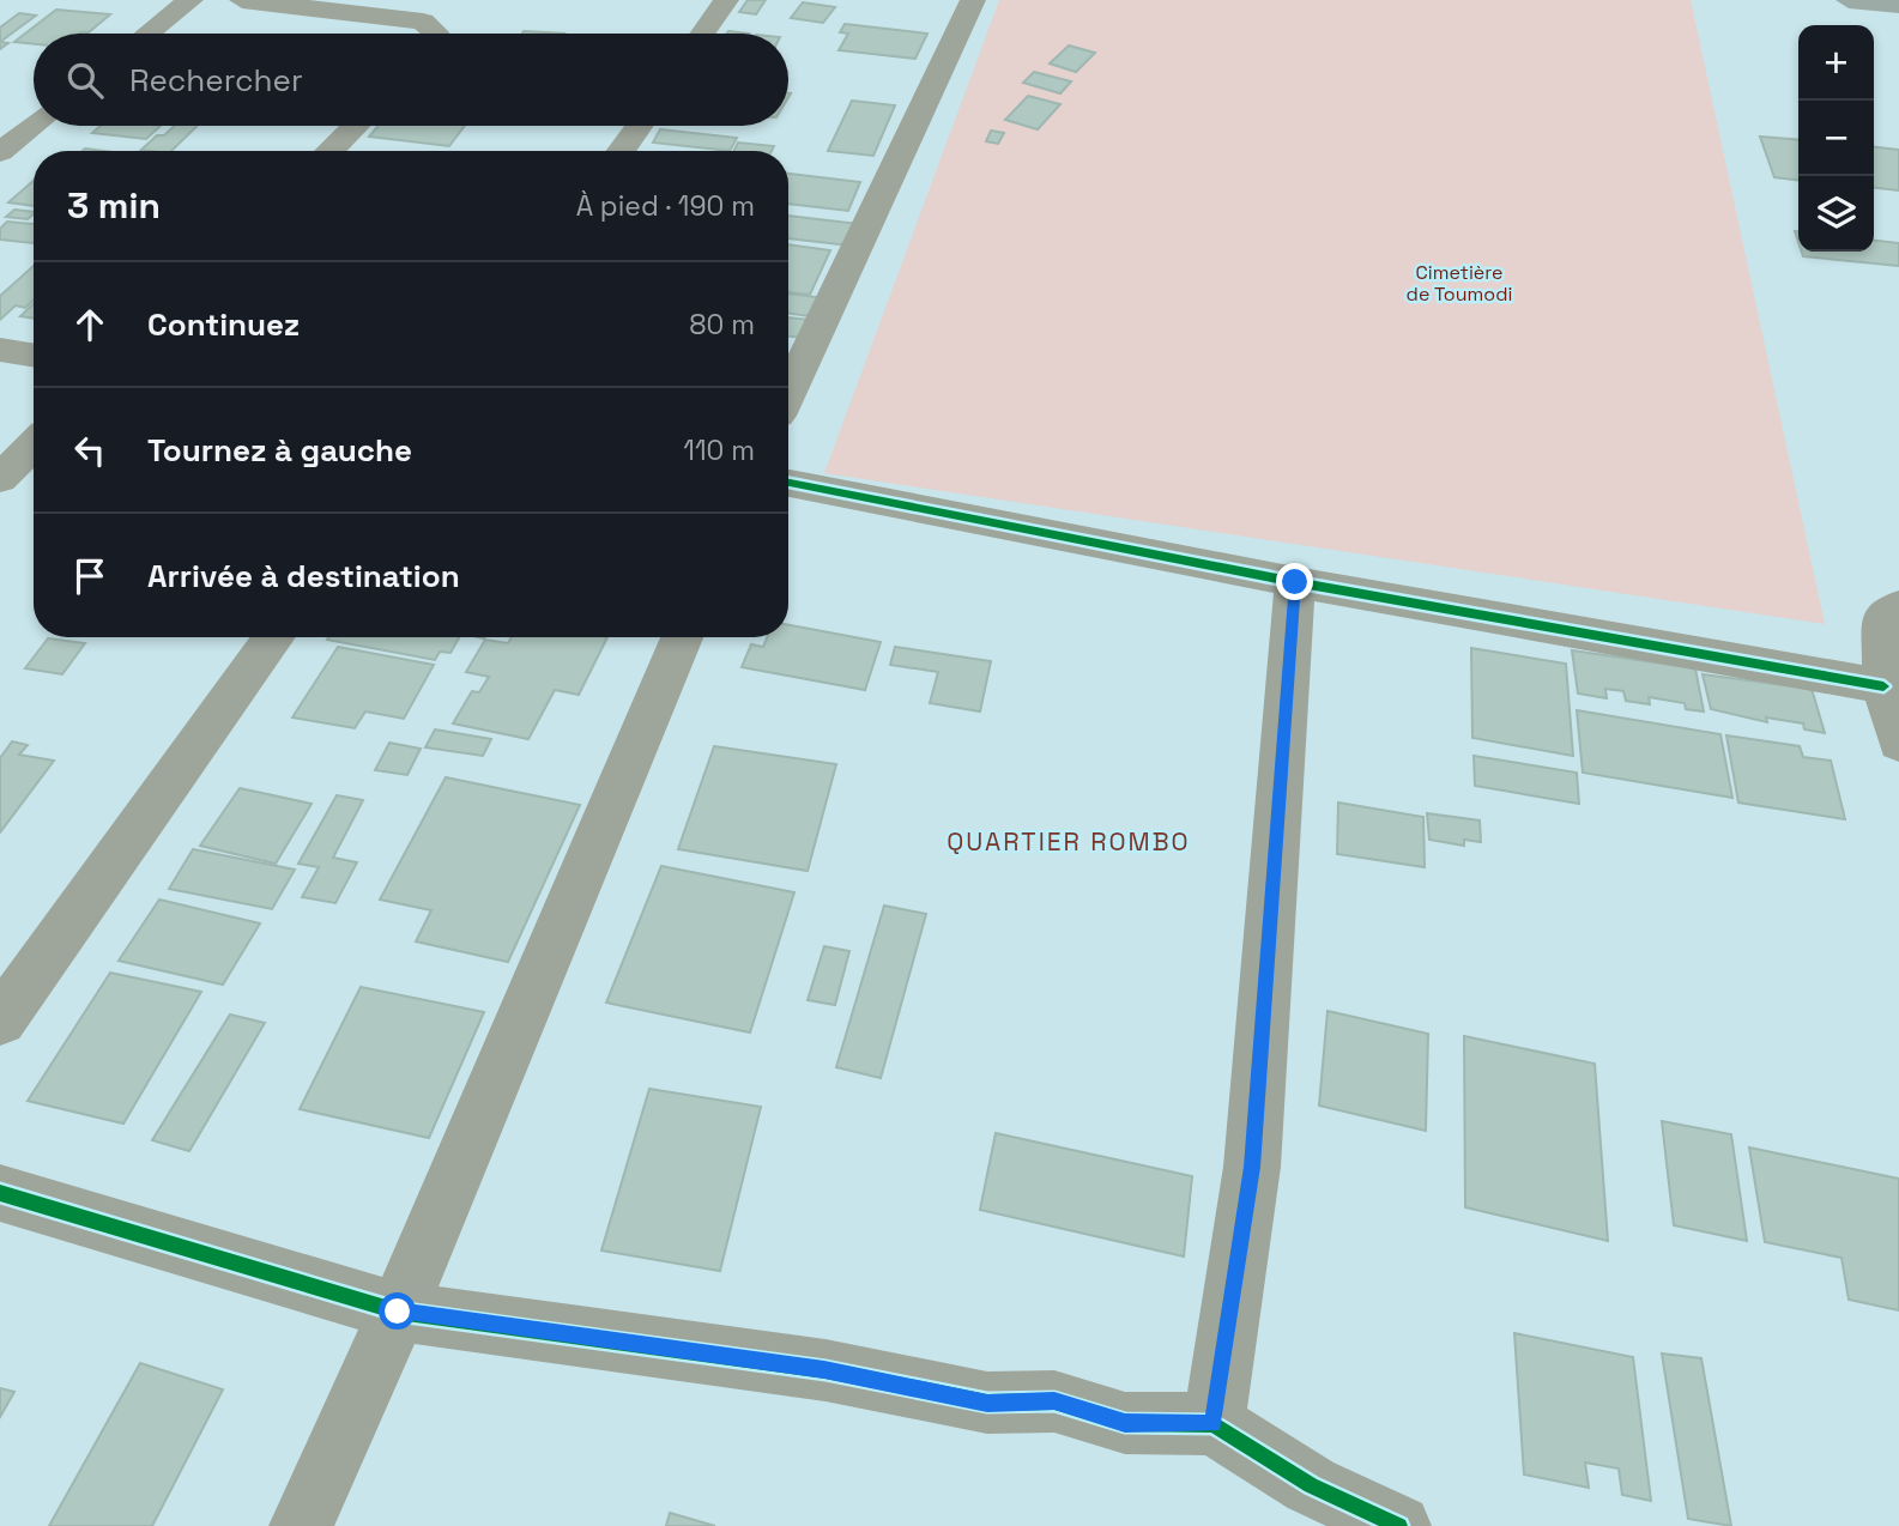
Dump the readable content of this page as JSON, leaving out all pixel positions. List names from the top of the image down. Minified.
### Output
{"districts":["QUARTIER ROMBO"],"parks":["Cimetière de Toumodi"],"page":{"map_buttons":["+","−"],"search":"Rechercher","heading":["3 min","À pied · 190 m"],"list":[["Continuez","80 m"],["Tournez à gauche","110 m"],"Arrivée à destination"]}}
